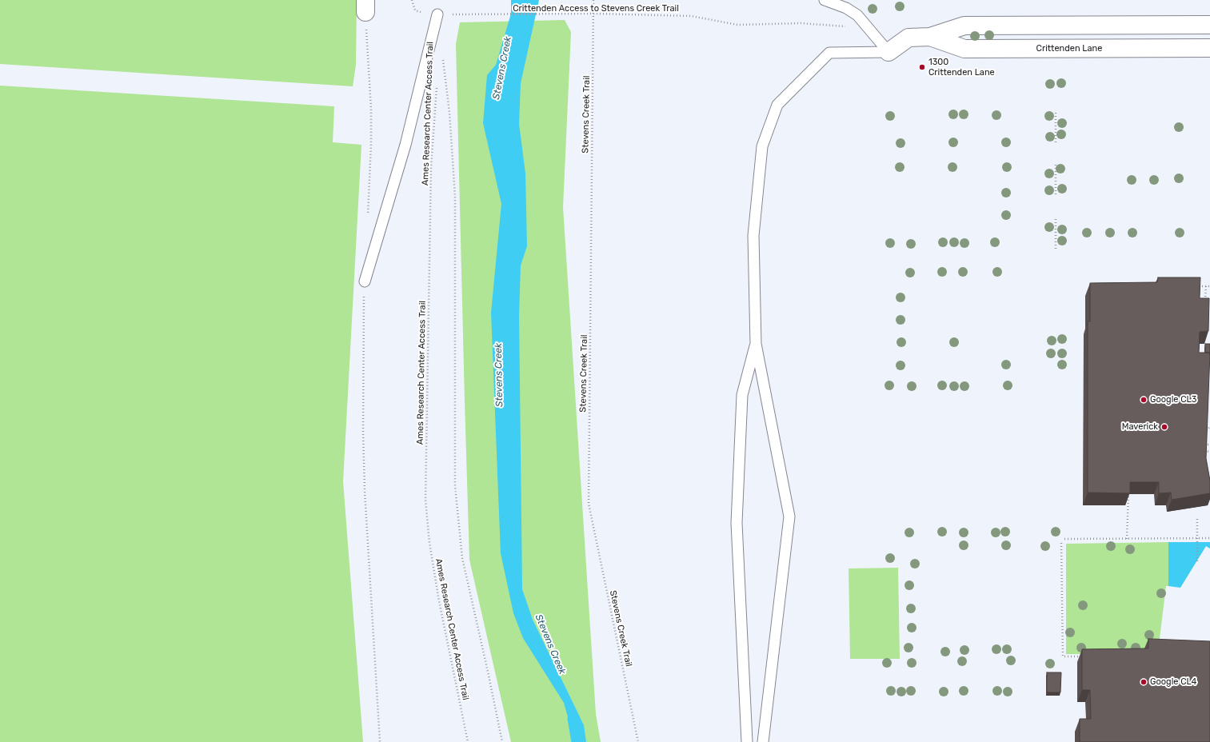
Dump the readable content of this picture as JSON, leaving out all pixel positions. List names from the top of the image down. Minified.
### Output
{"streets":{"street":["Crittenden Lane"],"path":["Crittenden Access to Stevens Creek Trail","Ames Research Center Access Trail","Stevens Creek Trail"]},"crossings":[["Crittenden Access to Stevens Creek Trail","Stevens Creek Trail"]],"water":["Stevens Creek"],"places":["1300 Crittenden Lane","Google CL3","Maverick","Google CL4"]}
